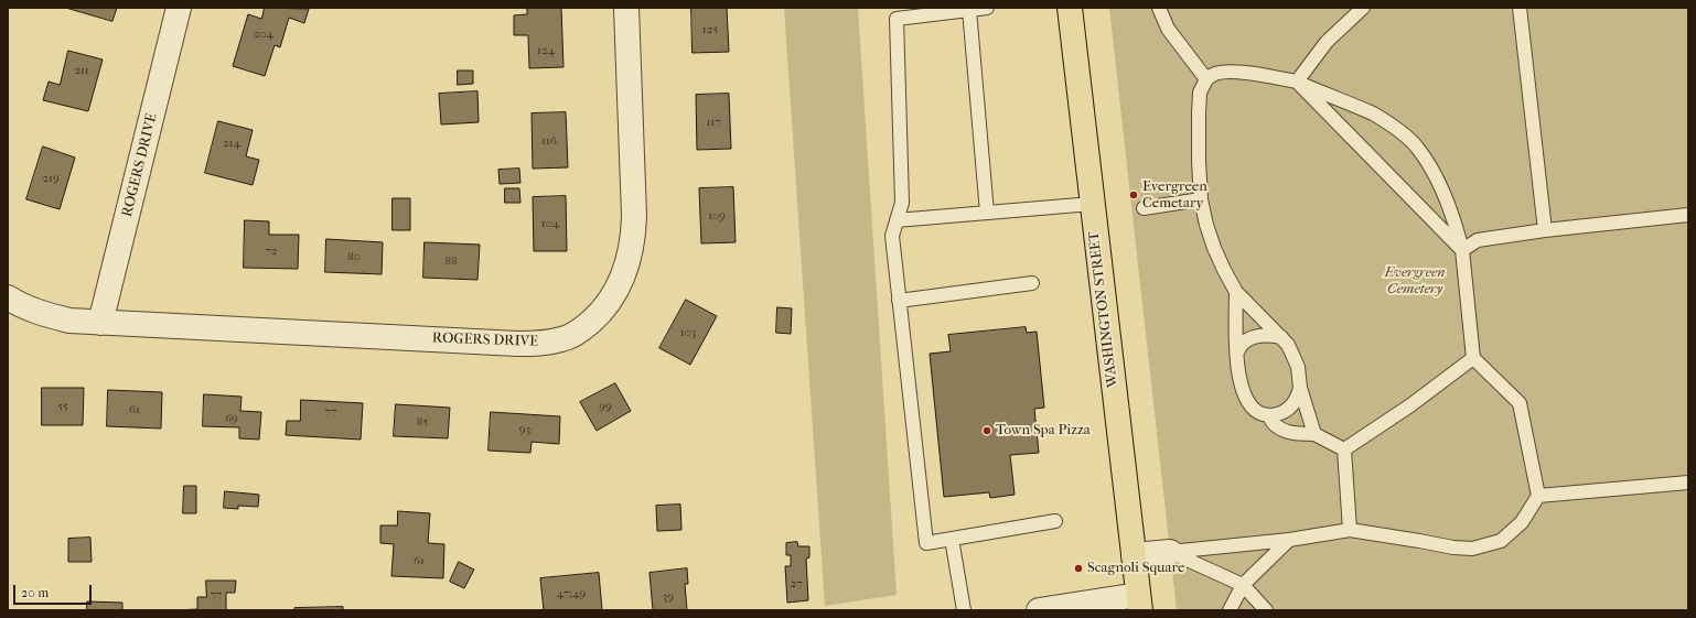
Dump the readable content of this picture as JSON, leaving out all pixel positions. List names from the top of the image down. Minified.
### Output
{"streets":{"main road":["WASHINGTON STREET"],"street":["ROGERS DRIVE"]},"parks":["Evergreen Cemetery"],"places":["Evergreen Cemetary","Town Spa Pizza","Scagnoli Square"],"house_numbers":["125","204","124","211","117","116","214","219","109","104","72","80","88","103","55","99","61","77","69","85","93","61","27","47;49","77","39"],"scale_bar":"20 m"}
